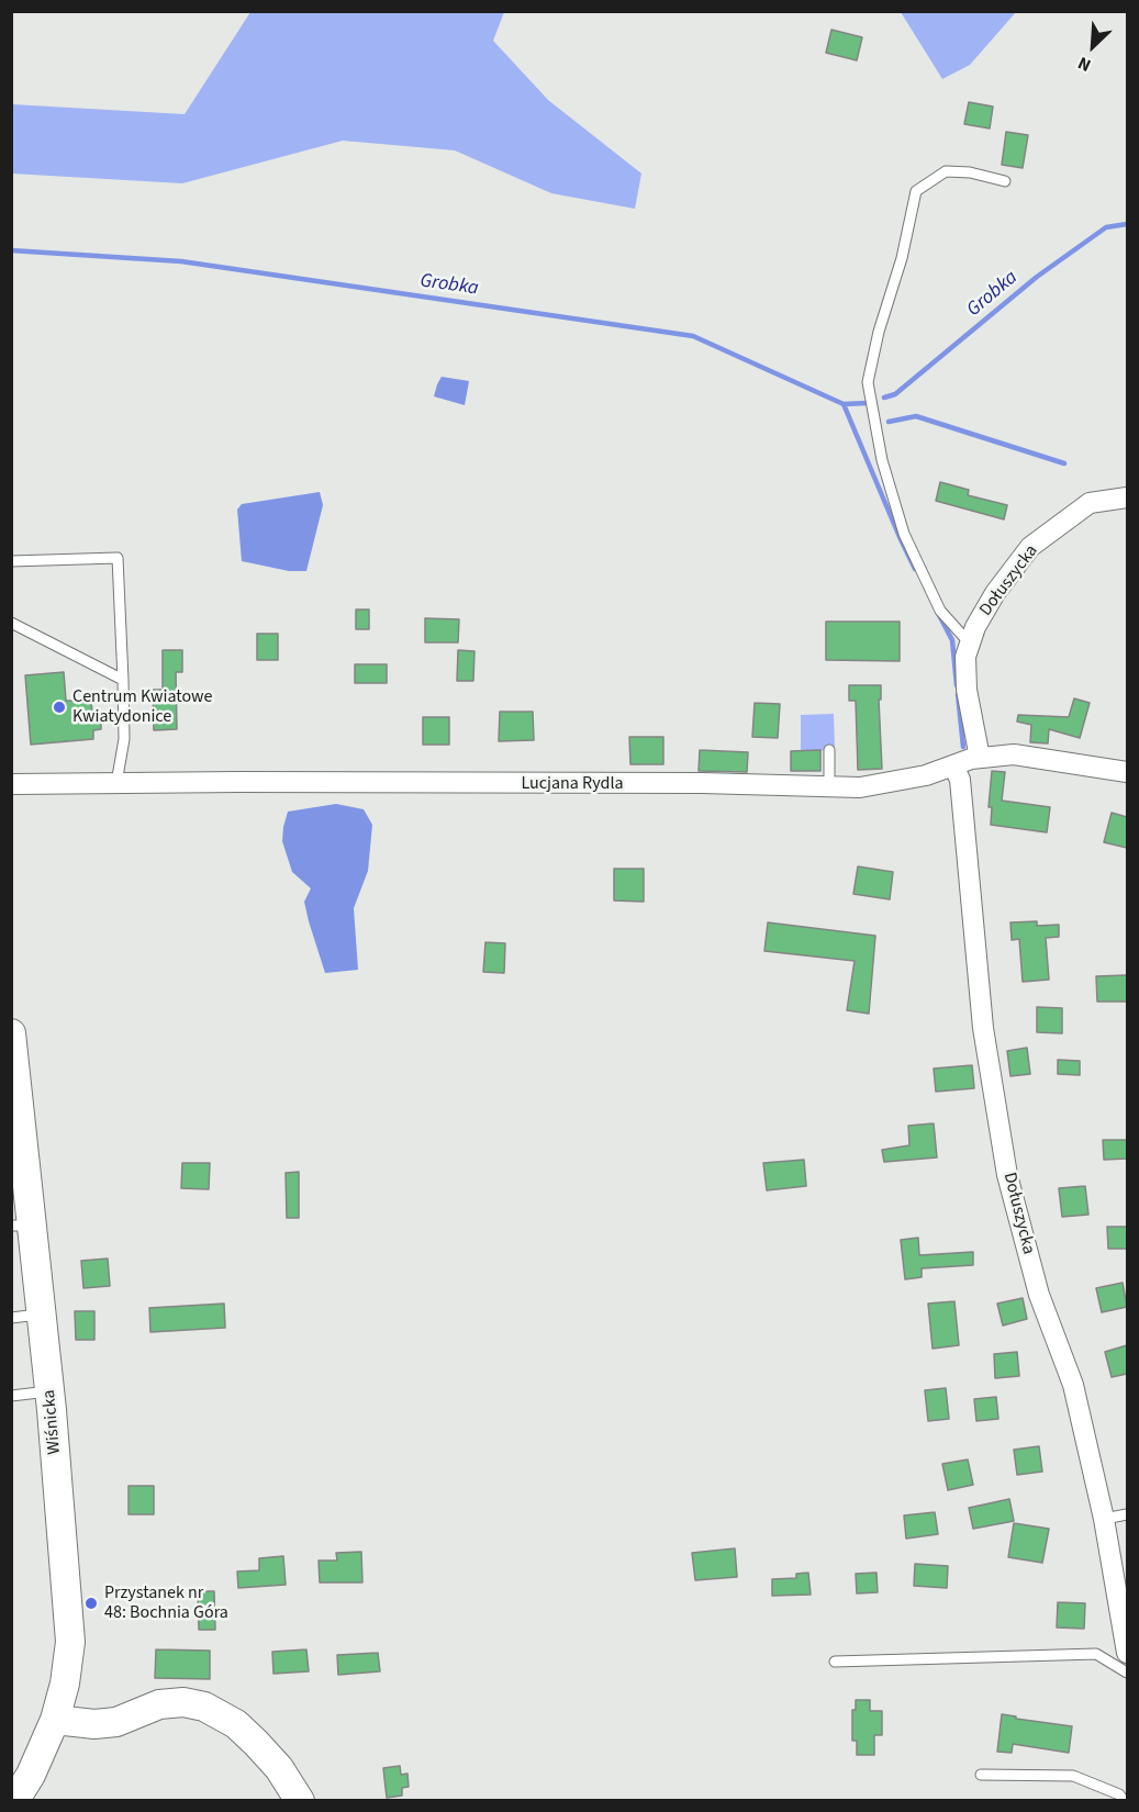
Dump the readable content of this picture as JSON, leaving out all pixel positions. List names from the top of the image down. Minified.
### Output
{"streets":{"main road":["Wiśnicka"],"street":["Dołuszycka","Lucjana Rydla"]},"crossings":[["Dołuszycka","Lucjana Rydla"]],"water":["Grobka"],"places":["Centrum Kwiatowe Kwiatydonice","Przystanek nr 48: Bochnia Góra"],"north":"bottom left"}
